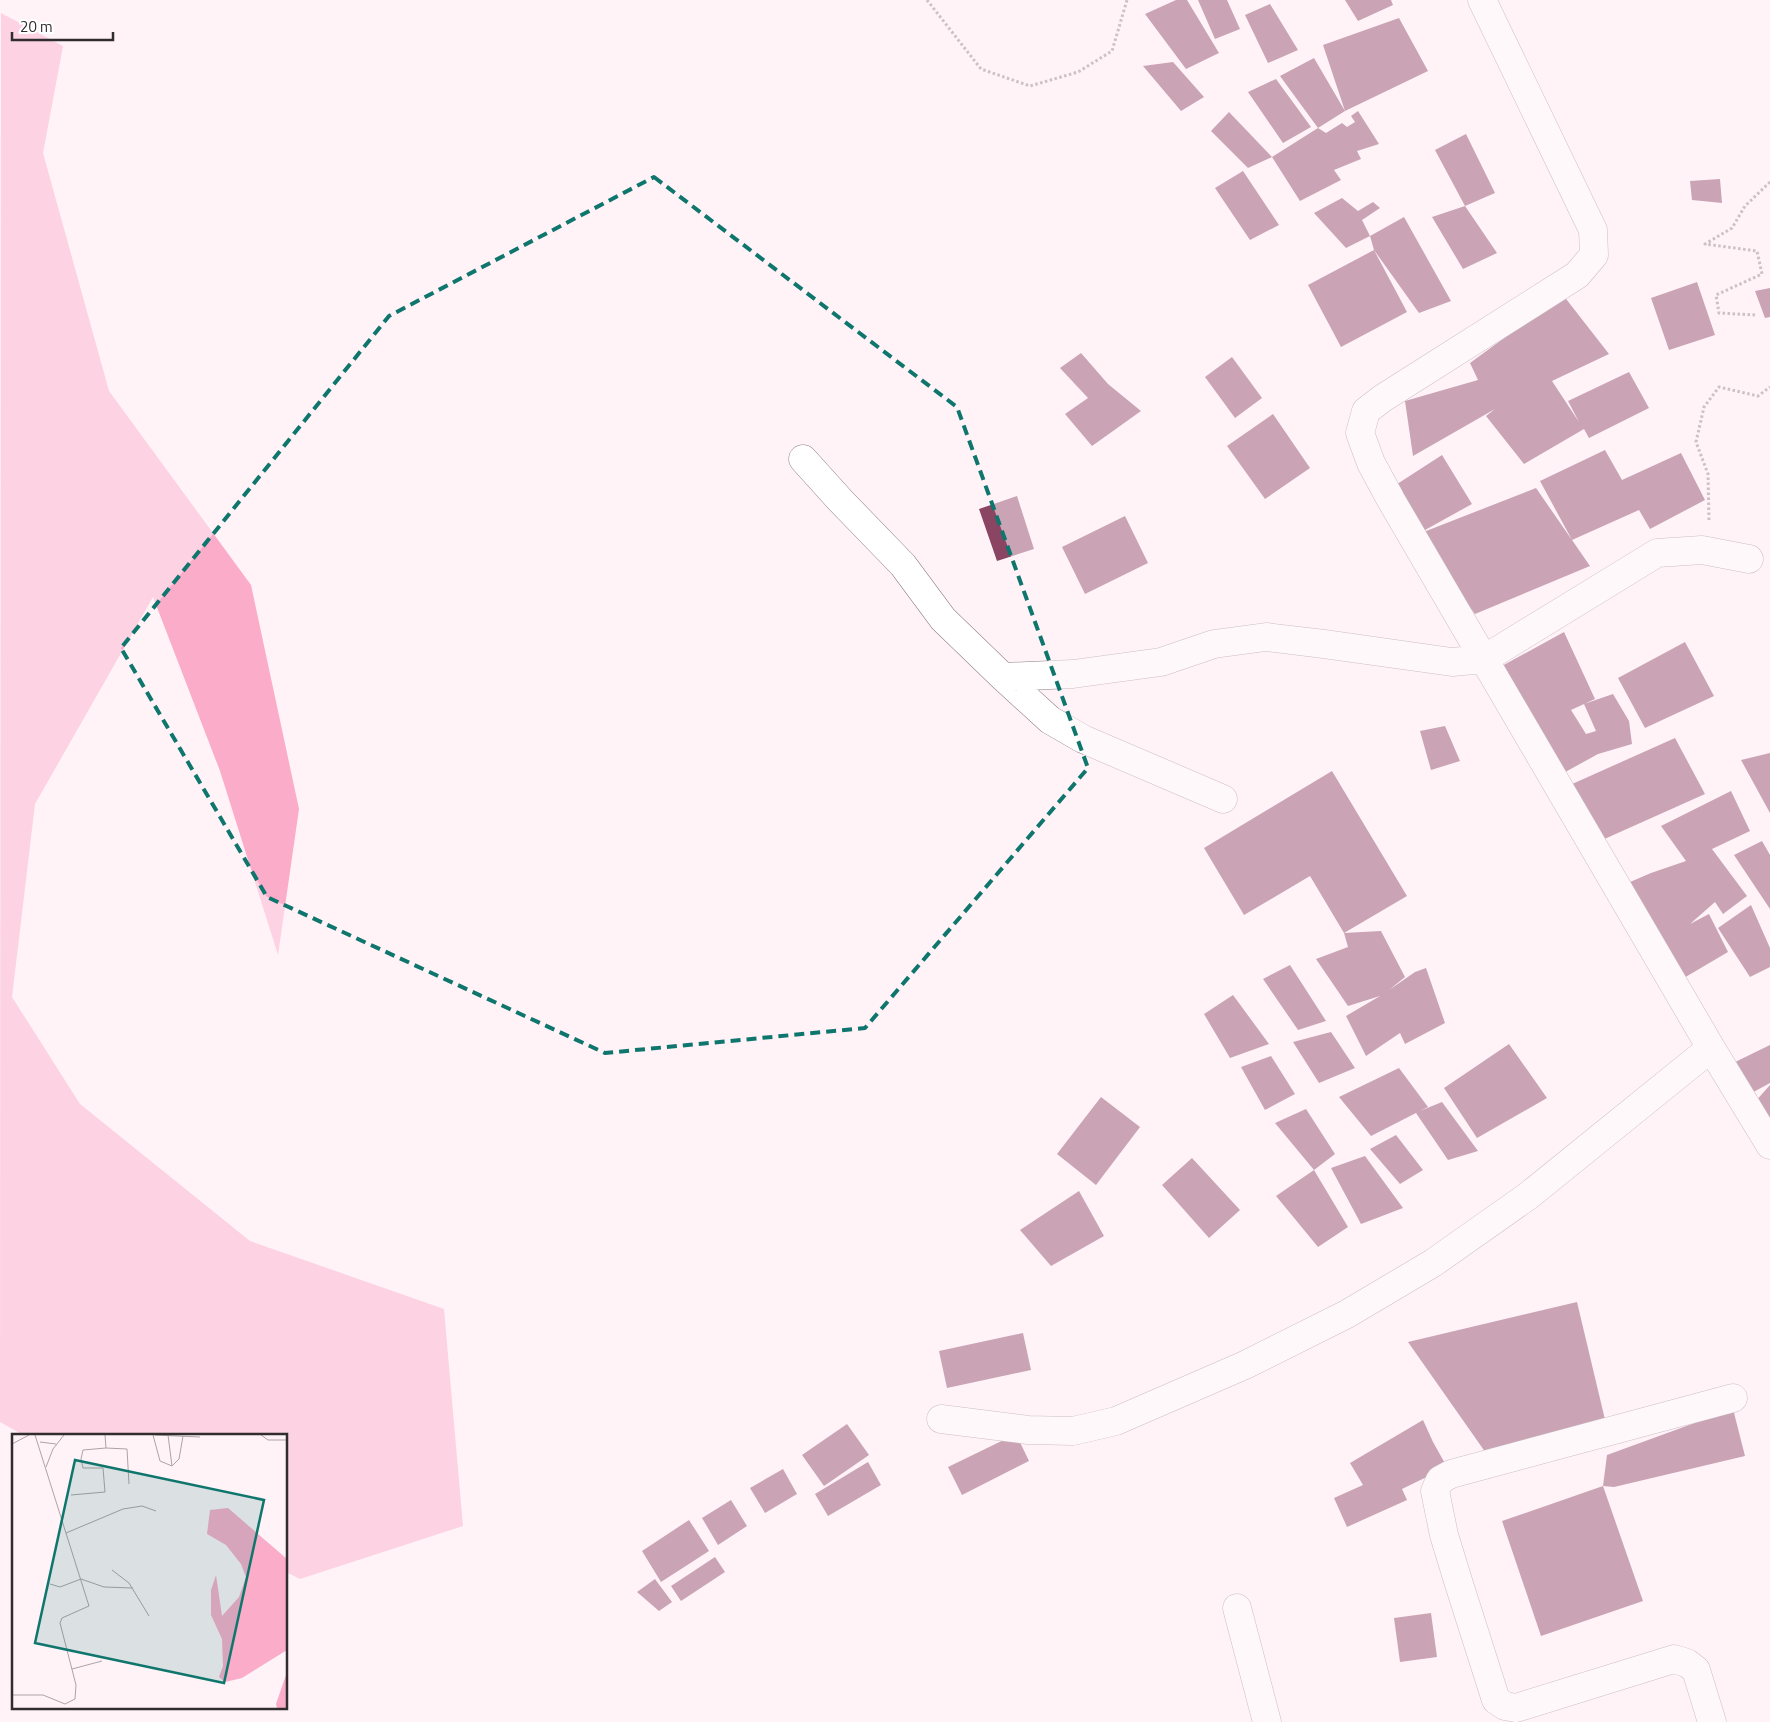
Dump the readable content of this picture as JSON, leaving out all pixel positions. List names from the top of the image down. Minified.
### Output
{"scale_bar":"20 m"}
